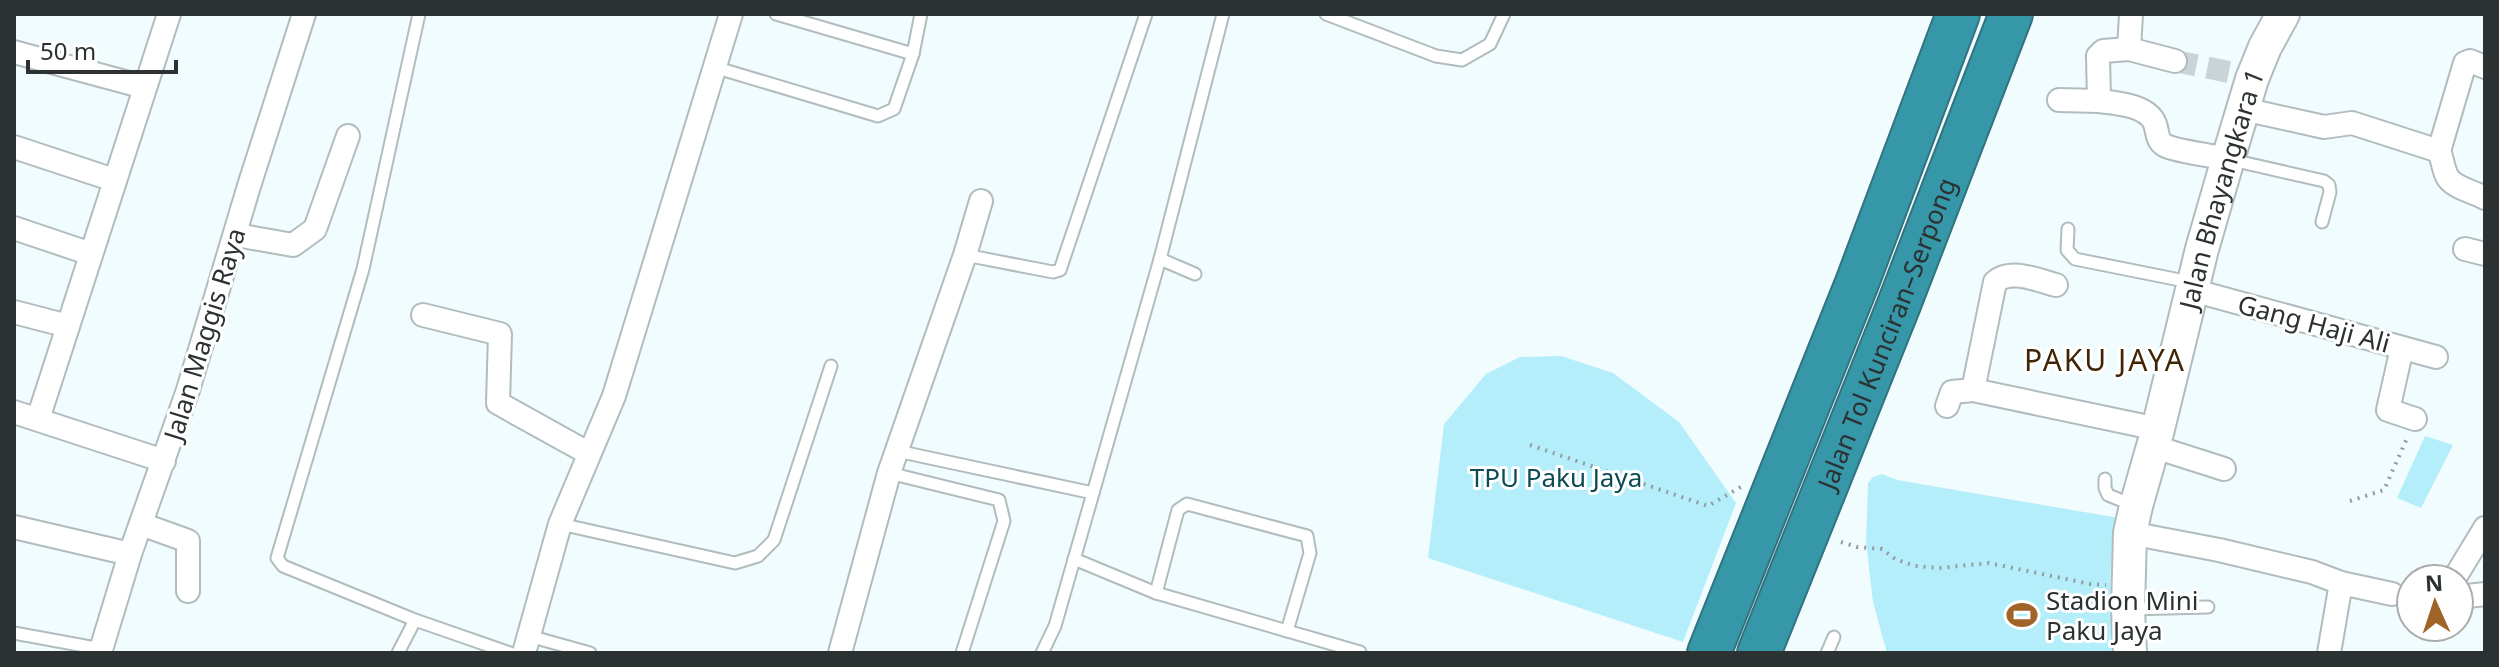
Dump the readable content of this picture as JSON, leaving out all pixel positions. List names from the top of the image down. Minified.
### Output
{"streets":{"highway":["Jalan Tol Kunciran–Serpong"],"street":["Jalan Bhayangkara 1","Gang Haji Ali","Jalan Maggis Raya"]},"crossings":[["Jalan Bhayangkara 1","Gang Haji Ali"]],"districts":["PAKU JAYA"],"parks":["TPU Paku Jaya"],"places":{"sports":["Stadion Mini Paku Jaya"]},"scale_bar":"50 m","north":"top"}
